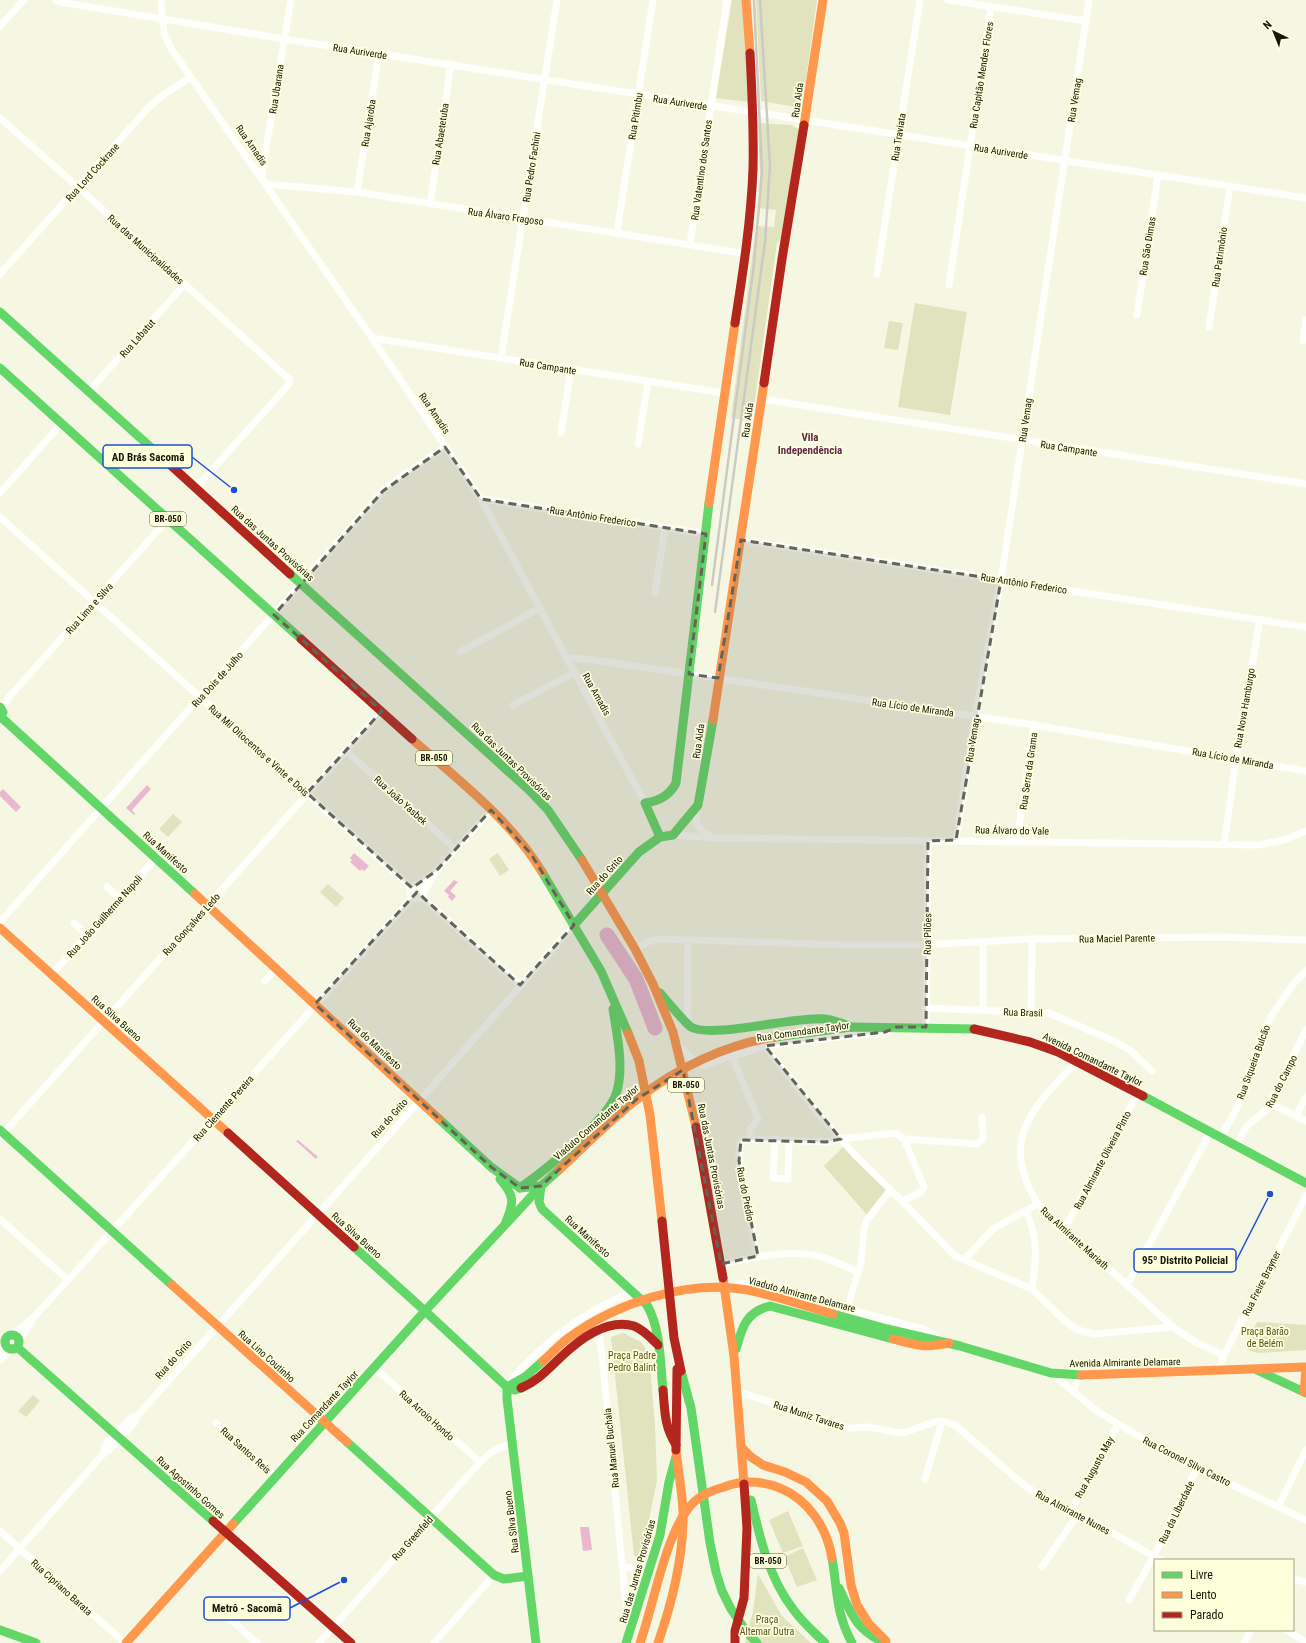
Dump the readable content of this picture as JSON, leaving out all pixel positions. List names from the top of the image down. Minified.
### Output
{"streets":{"main road":["Rua Aida","Rua Amadis","BR-050","Rua das Juntas Provisórias","Rua Álvaro do Vale","Rua Manifesto","Rua do Grito","Rua Silva Bueno","Rua Comandante Taylor","Rua do Manifesto","Avenida Comandante Taylor","Viaduto Comandante Taylor","Viaduto Almirante Delamare","Rua Lino Coutinho","Avenida Almirante Delamare","Rua Agostinho Gomes"],"street":["Rua Auriverde","Rua Capitão Mendes Flores","Rua Ubarana","Rua Vemag","Rua Pitimbu","Rua Ajaroba","Rua Abaetetuba","Rua Traviata","Rua Pedro Fachini","Rua Vatentino dos Santos","Rua Lord Cockrane","Rua Álvaro Fragoso","Rua São Dimas","Rua das Municipalidades","Rua Patrimônio","Rua Labatut","Rua Campante","Rua Antônio Frederico","Rua Lima e Silva","Rua Dois de Julho","Rua Lício de Miranda","Rua Nova Hamburgo","Rua Mil Oitocentos e Vinte e Dois","Rua Serra da Grama","Rua João Yasbek","Rua João Guilherme Napoli","Rua Gonçalves Ledo","Rua Pilões","Rua Maciel Parente","Rua Brasil","Rua Siqueira Bulcão","Rua do Campo","Rua Clemente Pereira","Rua Almirante Oliveira Pinto","Rua do Prédio","Rua Almirante Mariath","Rua Freire Brayner","Rua Arroio Hondo","Rua Muniz Tavares","Rua Manuel Buchala","Rua Santos Reis","Rua Coronel Silva Castro","Rua Augusto May","Rua Almirante Nunes","Rua da Liberdade","Rua Greenfeld","Rua Cipriano Barata"]},"crossings":[["Rua Auriverde","Rua Capitão Mendes Flores"],["Rua Auriverde","Rua Ubarana"],["Rua Auriverde","Rua Aida"],["Rua Auriverde","Rua Vemag"],["Rua Auriverde","Rua Pitimbu"],["Rua Auriverde","Rua Ajaroba"],["Rua Auriverde","Rua Abaetetuba"],["Rua Auriverde","Rua Traviata"],["Rua Auriverde","Rua Amadis"],["Rua Auriverde","Rua Pedro Fachini"],["Rua Auriverde","Rua Vatentino dos Santos"],["Rua Auriverde","Rua São Dimas"],["Rua Auriverde","Rua Patrimônio"],["Rua Ubarana","Rua Amadis"],["Rua Ubarana","Rua Álvaro Fragoso"],["Rua Aida","Rua Amadis"],["Rua Aida","Rua Álvaro Fragoso"],["Rua Aida","Rua Campante"],["Rua Aida","Rua Antônio Frederico"],["Rua Aida","Rua Lício de Miranda"],["Rua Aida","Rua Álvaro do Vale"],["Rua Vemag","Rua Campante"],["Rua Vemag","Rua Antônio Frederico"],["Rua Vemag","Rua Lício de Miranda"],["Rua Vemag","Rua Álvaro do Vale"],["Rua Pitimbu","Rua Álvaro Fragoso"],["Rua Ajaroba","Rua Álvaro Fragoso"],["Rua Abaetetuba","Rua Álvaro Fragoso"],["Rua Amadis","Rua Lord Cockrane"],["Rua Amadis","Rua Álvaro Fragoso"],["Rua Amadis","Rua Campante"],["Rua Amadis","Rua Antônio Frederico"],["Rua Amadis","Rua Dois de Julho"],["Rua Amadis","Rua Lício de Miranda"],["Rua Amadis","Rua Álvaro do Vale"],["Rua Amadis","Rua do Grito"],["Rua Pedro Fachini","Rua Álvaro Fragoso"],["Rua Pedro Fachini","Rua Campante"],["Rua Vatentino dos Santos","Rua Álvaro Fragoso"],["Rua Lord Cockrane","Rua das Municipalidades"],["Rua das Municipalidades","Rua Labatut"],["Rua das Municipalidades","Rua das Juntas Provisórias"],["Rua Labatut","Rua das Juntas Provisórias"],["Rua Antônio Frederico","Rua Nova Hamburgo"],["BR-050","Rua das Juntas Provisórias"],["Rua das Juntas Provisórias","Rua Lima e Silva"],["Rua das Juntas Provisórias","Rua Dois de Julho"],["Rua das Juntas Provisórias","Rua do Grito"],["Rua das Juntas Provisórias","Rua Gonçalves Ledo"],["Rua das Juntas Provisórias","Rua Maciel Parente"],["Rua das Juntas Provisórias","Rua Comandante Taylor"],["Rua das Juntas Provisórias","Avenida Almirante Delamare"],["Rua das Juntas Provisórias","Rua Muniz Tavares"],["Rua Lima e Silva","Rua Mil Oitocentos e Vinte e Dois"],["Rua Lima e Silva","Rua Manifesto"],["Rua Dois de Julho","Rua Mil Oitocentos e Vinte e Dois"],["Rua Dois de Julho","Rua Manifesto"],["Rua Lício de Miranda","Rua Nova Hamburgo"],["Rua Lício de Miranda","Rua Serra da Grama"],["Rua Nova Hamburgo","Rua Álvaro do Vale"],["Rua Mil Oitocentos e Vinte e Dois","Rua Gonçalves Ledo"],["Rua Mil Oitocentos e Vinte e Dois","Rua Clemente Pereira"],["Rua Serra da Grama","Rua Álvaro do Vale"],["Rua João Yasbek","Rua Gonçalves Ledo"],["Rua Álvaro do Vale","Rua do Grito"],["Rua Álvaro do Vale","Rua Pilões"],["Rua Manifesto","Rua João Guilherme Napoli"],["Rua Manifesto","Rua Gonçalves Ledo"],["Rua Manifesto","Rua Comandante Taylor"],["Rua Manifesto","Rua do Manifesto"],["Rua Manifesto","Rua Clemente Pereira"],["Rua Manifesto","Viaduto Comandante Taylor"],["Rua do Grito","Rua Silva Bueno"],["Rua do Grito","Rua do Manifesto"],["Rua do Grito","Rua Lino Coutinho"],["Rua do Grito","Rua Agostinho Gomes"],["Rua do Grito","Rua Cipriano Barata"],["Rua João Guilherme Napoli","Rua Silva Bueno"],["Rua Gonçalves Ledo","Rua Silva Bueno"],["Rua Gonçalves Ledo","Rua Lino Coutinho"],["Rua Pilões","Rua Maciel Parente"],["Rua Pilões","Rua Brasil"],["Rua Pilões","Avenida Comandante Taylor"],["Rua Silva Bueno","Rua Comandante Taylor"],["Rua Silva Bueno","Rua Clemente Pereira"],["Rua Silva Bueno","Viaduto Almirante Delamare"],["Rua Silva Bueno","Rua Greenfeld"],["Rua Comandante Taylor","Avenida Comandante Taylor"],["Rua Comandante Taylor","Viaduto Comandante Taylor"],["Rua Comandante Taylor","Rua do Prédio"],["Rua Comandante Taylor","Rua Lino Coutinho"],["Rua Comandante Taylor","Rua Arroio Hondo"],["Rua Comandante Taylor","Rua Santos Reis"],["Rua Comandante Taylor","Rua Agostinho Gomes"],["Rua Comandante Taylor","Rua Cipriano Barata"],["Rua do Manifesto","Rua Clemente Pereira"],["Avenida Comandante Taylor","Rua Siqueira Bulcão"],["Avenida Comandante Taylor","Rua do Campo"],["Avenida Comandante Taylor","Viaduto Comandante Taylor"],["Avenida Comandante Taylor","Rua Almirante Oliveira Pinto"],["Avenida Comandante Taylor","Rua Almirante Mariath"],["Rua Clemente Pereira","Rua Lino Coutinho"],["Rua Clemente Pereira","Rua Agostinho Gomes"],["Rua Almirante Oliveira Pinto","Rua Almirante Mariath"],["Rua Almirante Mariath","Rua Freire Brayner"],["Rua Freire Brayner","Avenida Almirante Delamare"],["Viaduto Almirante Delamare","Avenida Almirante Delamare"],["Rua Lino Coutinho","Rua Greenfeld"],["Avenida Almirante Delamare","Rua Coronel Silva Castro"],["Rua Arroio Hondo","Rua Greenfeld"],["Rua Muniz Tavares","Rua Almirante Nunes"],["Rua Coronel Silva Castro","Rua Augusto May"],["Rua Coronel Silva Castro","Rua da Liberdade"],["Rua Augusto May","Rua Almirante Nunes"],["Rua Agostinho Gomes","Rua Greenfeld"],["Rua Almirante Nunes","Rua da Liberdade"]],"districts":["Vila Independência"],"parks":["Praça Barão de Belém","Praça Padre Pedro Balint","Praça Altemar Dutra"],"places":["AD Brás Sacomã","95º Distrito Policial","Metrô - Sacomã"],"legend":["Livre","Lento","Parado"],"north":"top left"}
